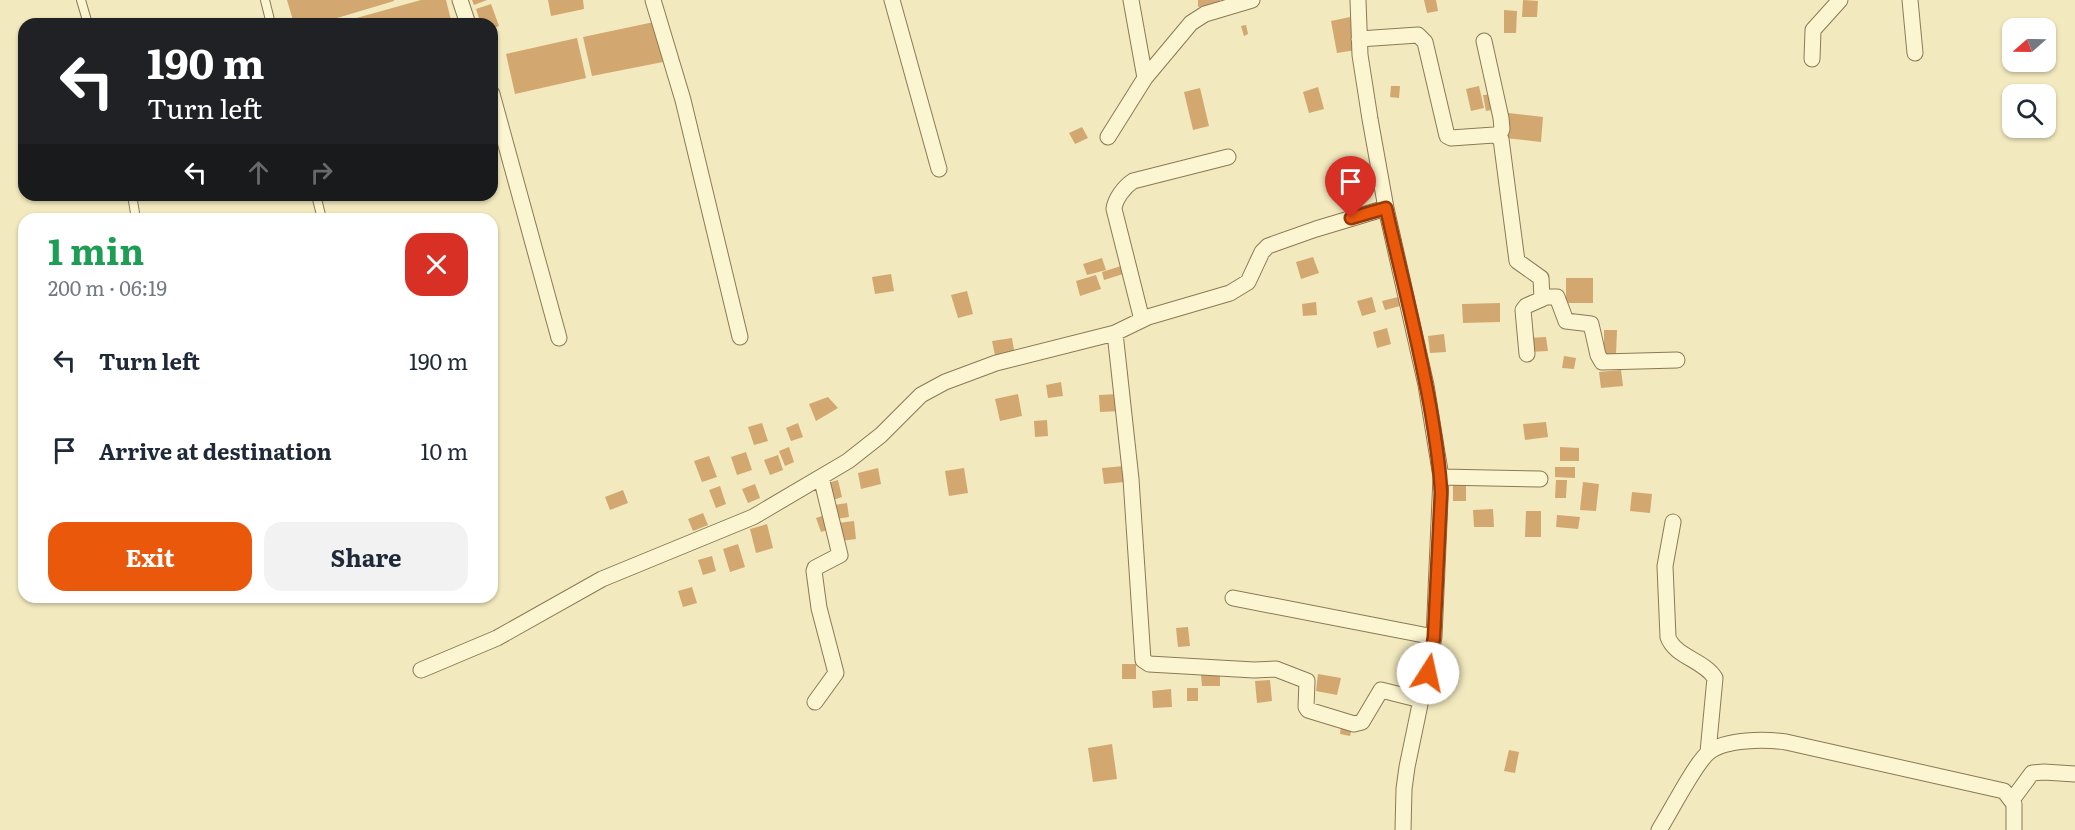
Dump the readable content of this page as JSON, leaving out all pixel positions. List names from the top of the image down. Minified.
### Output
{"north":"left","page":{"turn":["190 m","Turn left"],"heading":["1 min","200 m · 06:19"],"list":[{"name":"Turn left","value":"190 m"},{"name":"Arrive at destination","value":"10 m"}],"buttons":["Exit","Share"]}}
